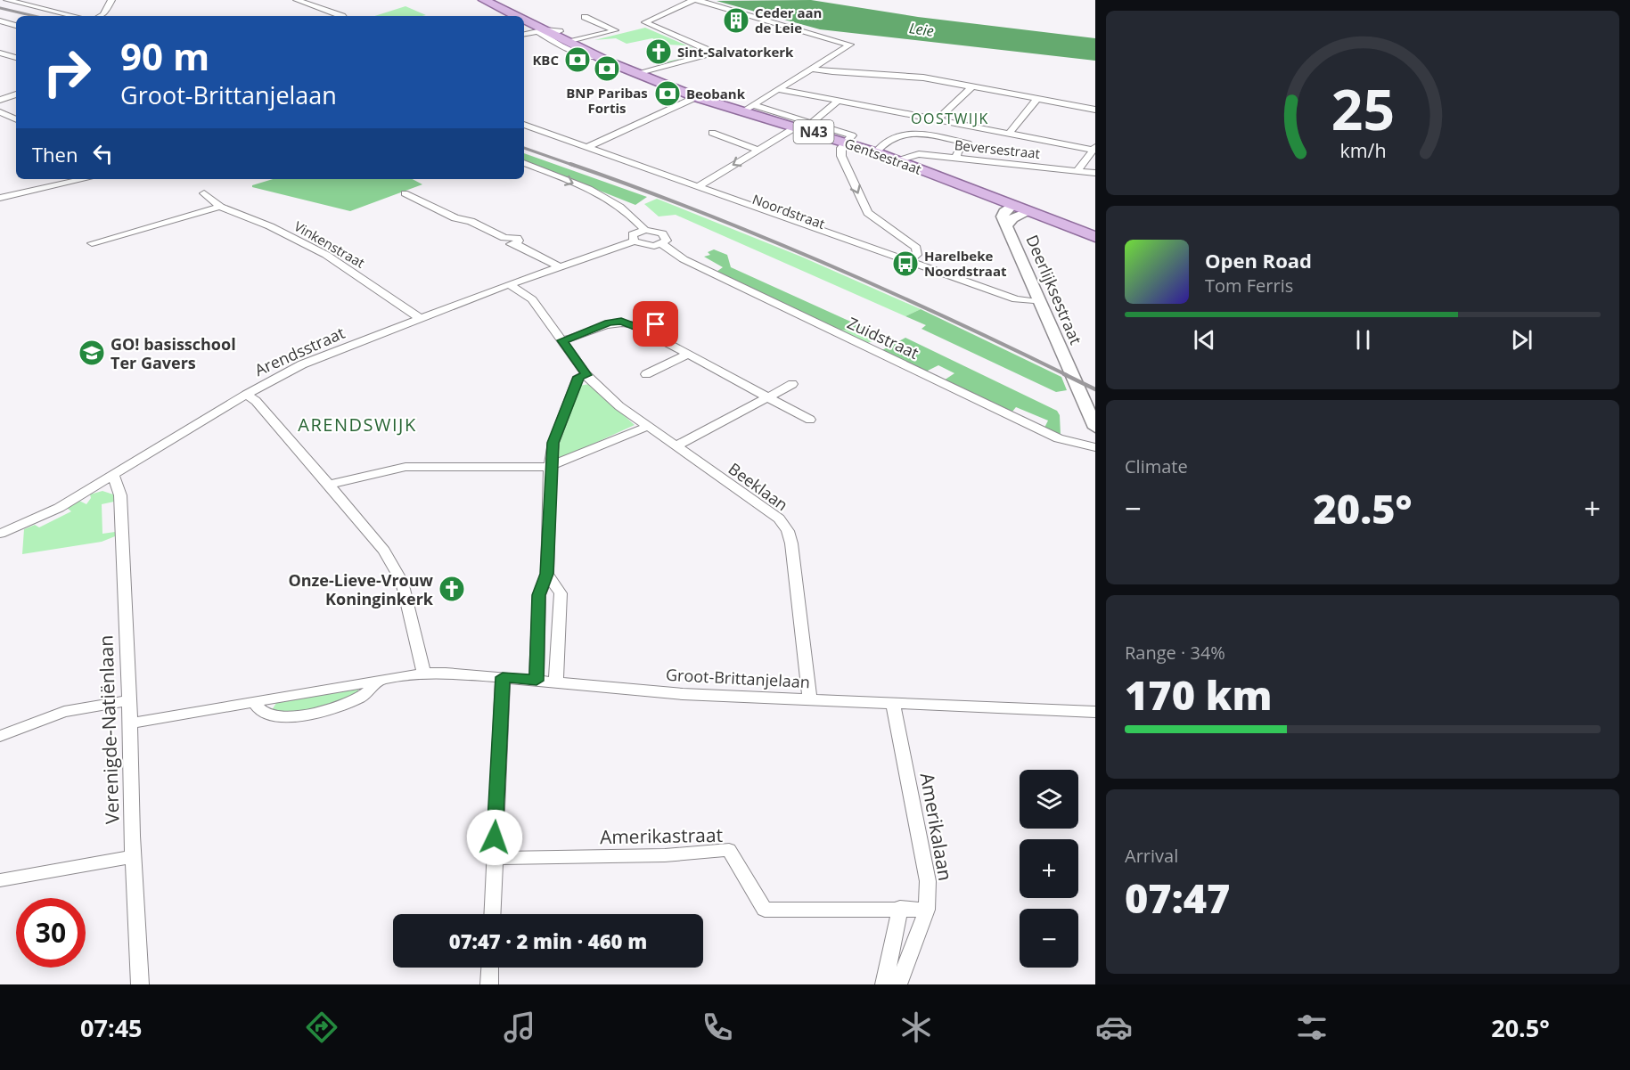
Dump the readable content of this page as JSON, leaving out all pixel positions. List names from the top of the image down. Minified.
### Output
{"streets":{"main road":["N43","Gentsestraat","Deerlijksestraat"],"street":["Beversestraat","Noordstraat","Vinkenstraat","Zuidstraat","Arendsstraat","Beeklaan","Groot-Brittanjelaan","Verenigde-Natiënlaan","Amerikalaan","Amerikastraat"]},"crossings":[["N43","Gentsestraat"],["N43","Deerlijksestraat"],["Beversestraat","Gentsestraat"],["Gentsestraat","Deerlijksestraat"],["Noordstraat","Deerlijksestraat"],["Vinkenstraat","Arendsstraat"],["Arendsstraat","Beeklaan"],["Arendsstraat","Verenigde-Natiënlaan"],["Beeklaan","Groot-Brittanjelaan"],["Groot-Brittanjelaan","Verenigde-Natiënlaan"],["Groot-Brittanjelaan","Amerikalaan"],["Amerikalaan","Amerikastraat"]],"districts":["OOSTWIJK","ARENDSWIJK"],"water":["Leie"],"places":{"building":["Ceder aan de Leie"],"church":["Sint-Salvatorkerk","Onze-Lieve-Vrouw Koninginkerk"],"bank":["KBC","BNP Paribas Fortis","Beobank"],"bus stop":["Harelbeke Noordstraat"],"school or university":["GO! basisschool Ter Gavers"]},"page":{"turn":["90 m","Groot-Brittanjelaan"],"then":"Then","song":["Open Road","Tom Ferris"],"tile":["Climate",["Range · 34%","170 km"],["Arrival","07:47"]],"heat":["−","20.5°","+"],"map_buttons":["+","−"],"limit":"30","trip":"07:47 · 2 min · 460 m","tabs":["07:45","20.5°"],"gauge":["25","km/h"]}}
